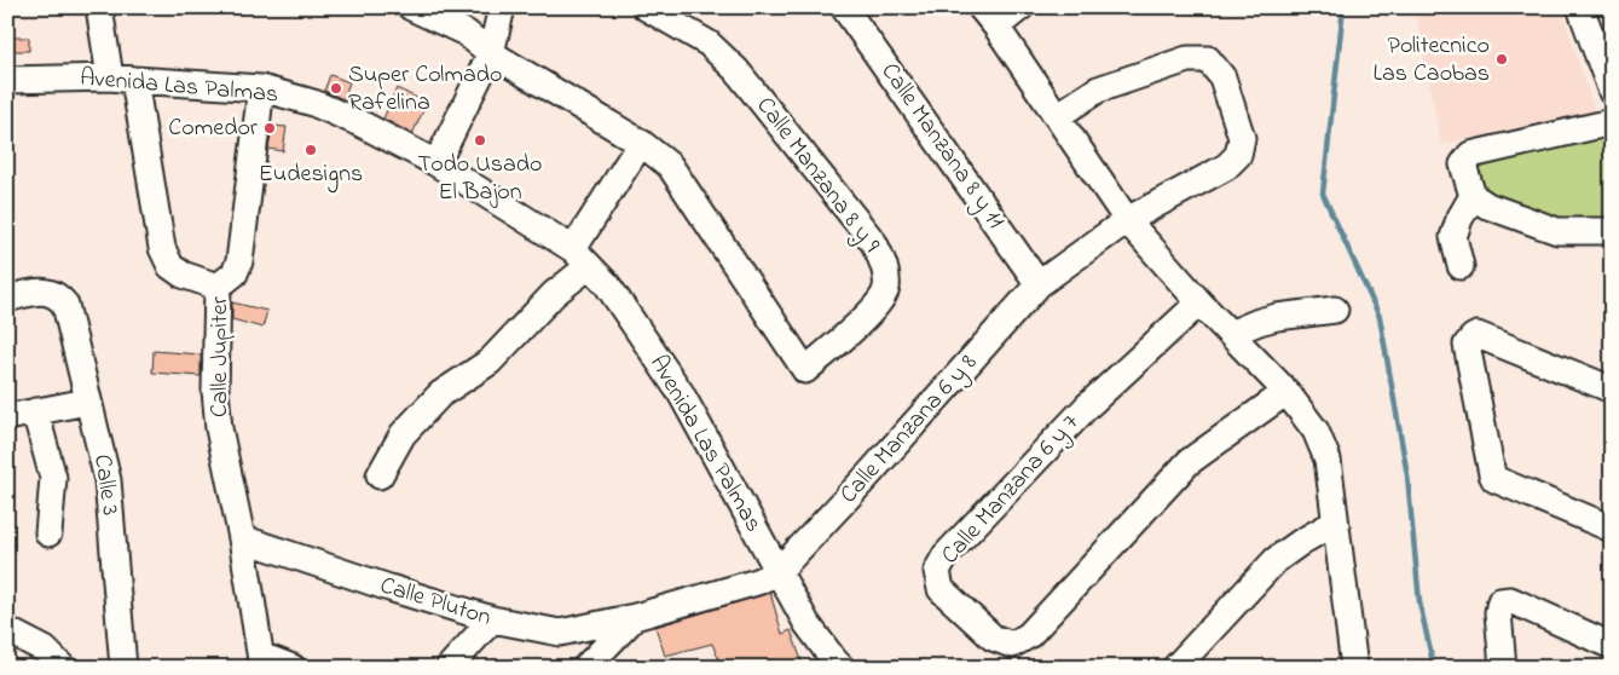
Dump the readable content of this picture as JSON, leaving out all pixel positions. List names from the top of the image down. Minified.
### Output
{"streets":{"street":["Avenida Las Palmas","Calle Manzana 8 y 11","Calle Manzana 8 y 9","Calle Jupiter","Calle Manzana 6 y 8","Calle 3","Calle Manzana 6 y 7","Calle Pluton"]},"crossings":[["Avenida Las Palmas","Calle Jupiter"],["Avenida Las Palmas","Calle Manzana 6 y 8"],["Avenida Las Palmas","Calle Pluton"],["Calle Manzana 8 y 11","Calle Manzana 6 y 8"],["Calle Jupiter","Calle Pluton"],["Calle Manzana 6 y 8","Calle Pluton"]],"places":["Politecnico Las Caobas","Super Colmado Rafelina","Comedor","Todo Usado El Bajon","Eudesigns"]}
